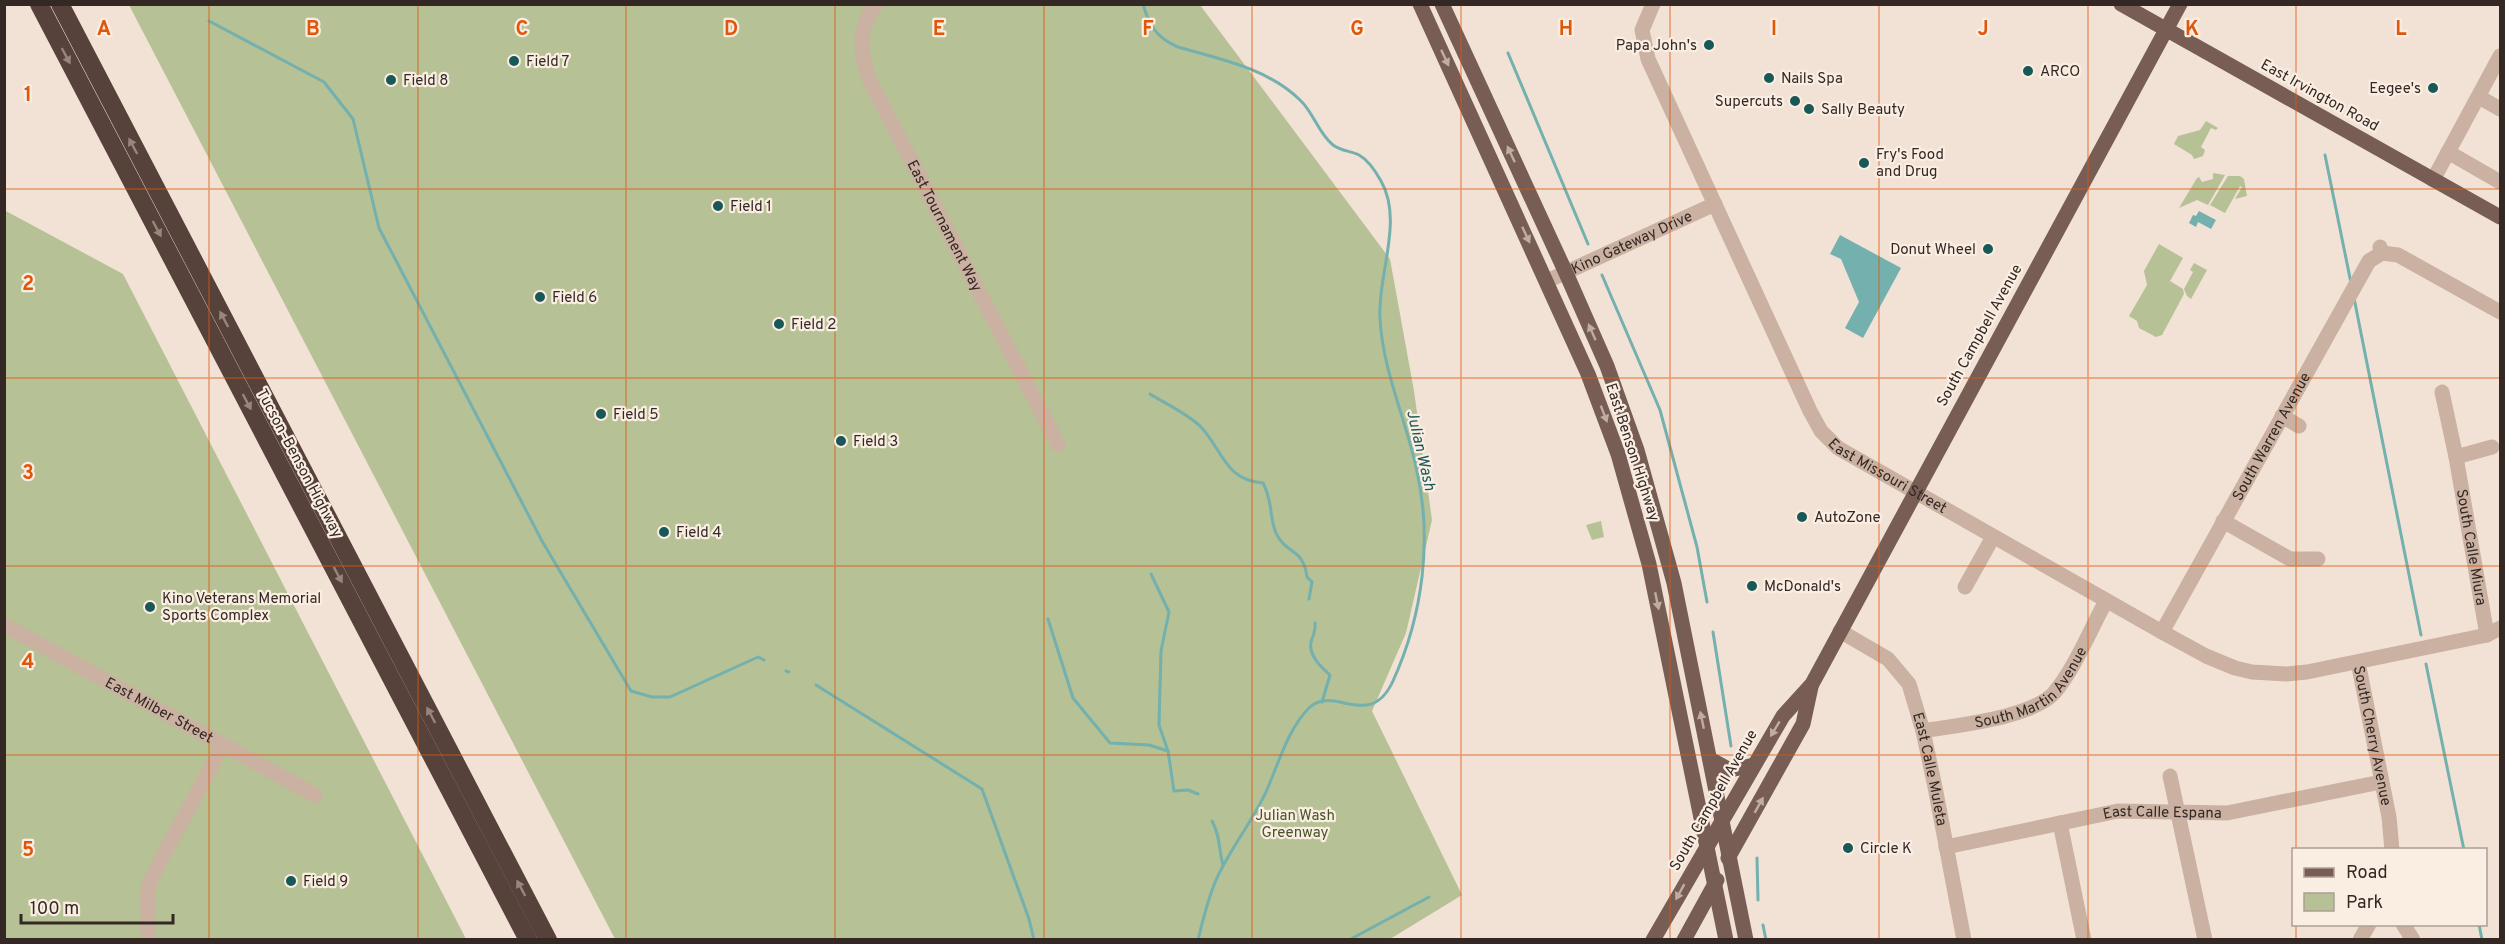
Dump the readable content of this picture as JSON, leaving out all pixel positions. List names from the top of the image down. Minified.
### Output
{"streets":{"highway":["Tucson–Benson Highway"],"main road":["East Irvington Road","South Campbell Avenue","East Benson Highway"],"street":["East Tournament Way","Kino Gateway Drive","South Warren Avenue","East Missouri Street","South Calle Miura","South Martin Avenue","East Milber Street","South Cherry Avenue","East Calle Muleta","East Calle Espana"]},"crossings":[["East Irvington Road","South Campbell Avenue"],["Kino Gateway Drive","East Benson Highway"],["Kino Gateway Drive","East Missouri Street"],["South Campbell Avenue","East Benson Highway"],["South Campbell Avenue","East Missouri Street"],["South Campbell Avenue","East Calle Muleta"],["South Warren Avenue","East Missouri Street"],["East Missouri Street","South Martin Avenue"],["East Missouri Street","South Cherry Avenue"],["South Calle Miura","South Cherry Avenue"],["South Martin Avenue","East Calle Muleta"],["South Cherry Avenue","East Calle Espana"],["East Calle Muleta","East Calle Espana"]],"water":["Julian Wash"],"parks":["Julian Wash Greenway"],"places":["Papa John's","Field 7","ARCO","Nails Spa","Field 8","Eegee's","Supercuts","Sally Beauty","Fry's Food and Drug","Field 1","Donut Wheel","Field 6","Field 2","Field 5","Field 3","AutoZone","Field 4","McDonald's","Kino Veterans Memorial Sports Complex","Circle K","Field 9"],"legend":["Road","Park"],"scale_bar":"100 m","grid":{"columns":["A","B","C","D","E","F","G","H","I","J","K","L"],"rows":["1","2","3","4","5"]}}
